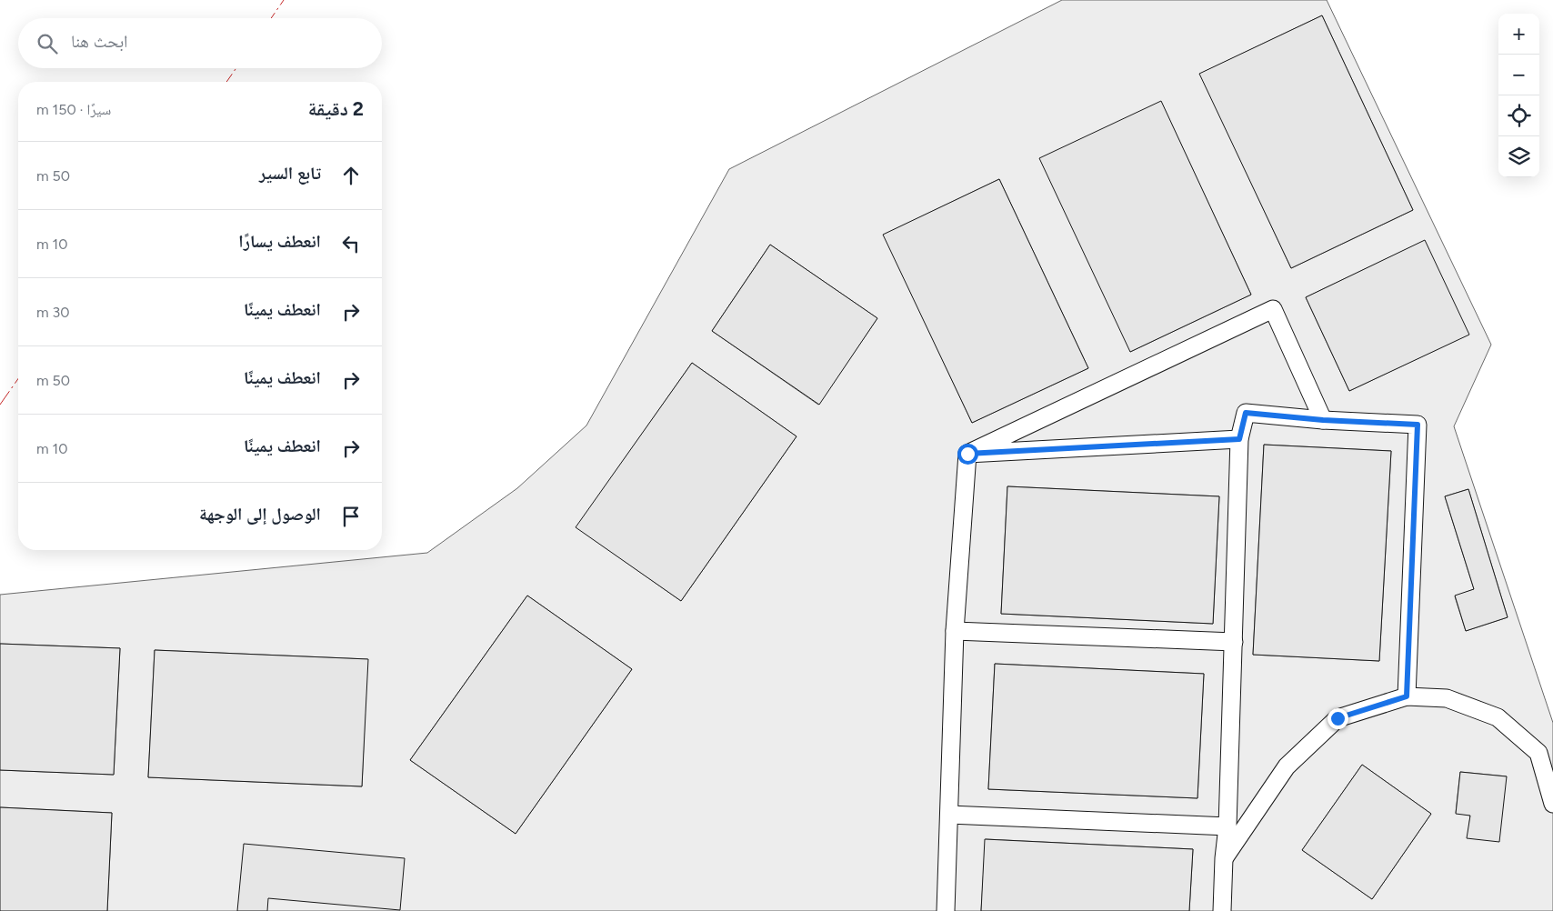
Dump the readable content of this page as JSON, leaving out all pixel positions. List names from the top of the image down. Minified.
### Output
{"page":{"map_buttons":["+","−"],"search":"ابحث هنا","heading":["2 دقيقة","سيرًا · 150 m"],"list":[["تابع السير","50 m"],["انعطف يسارًا","10 m"],["انعطف يمينًا","30 m"],["انعطف يمينًا","50 m"],["انعطف يمينًا","10 m"],"الوصول إلى الوجهة"]}}
